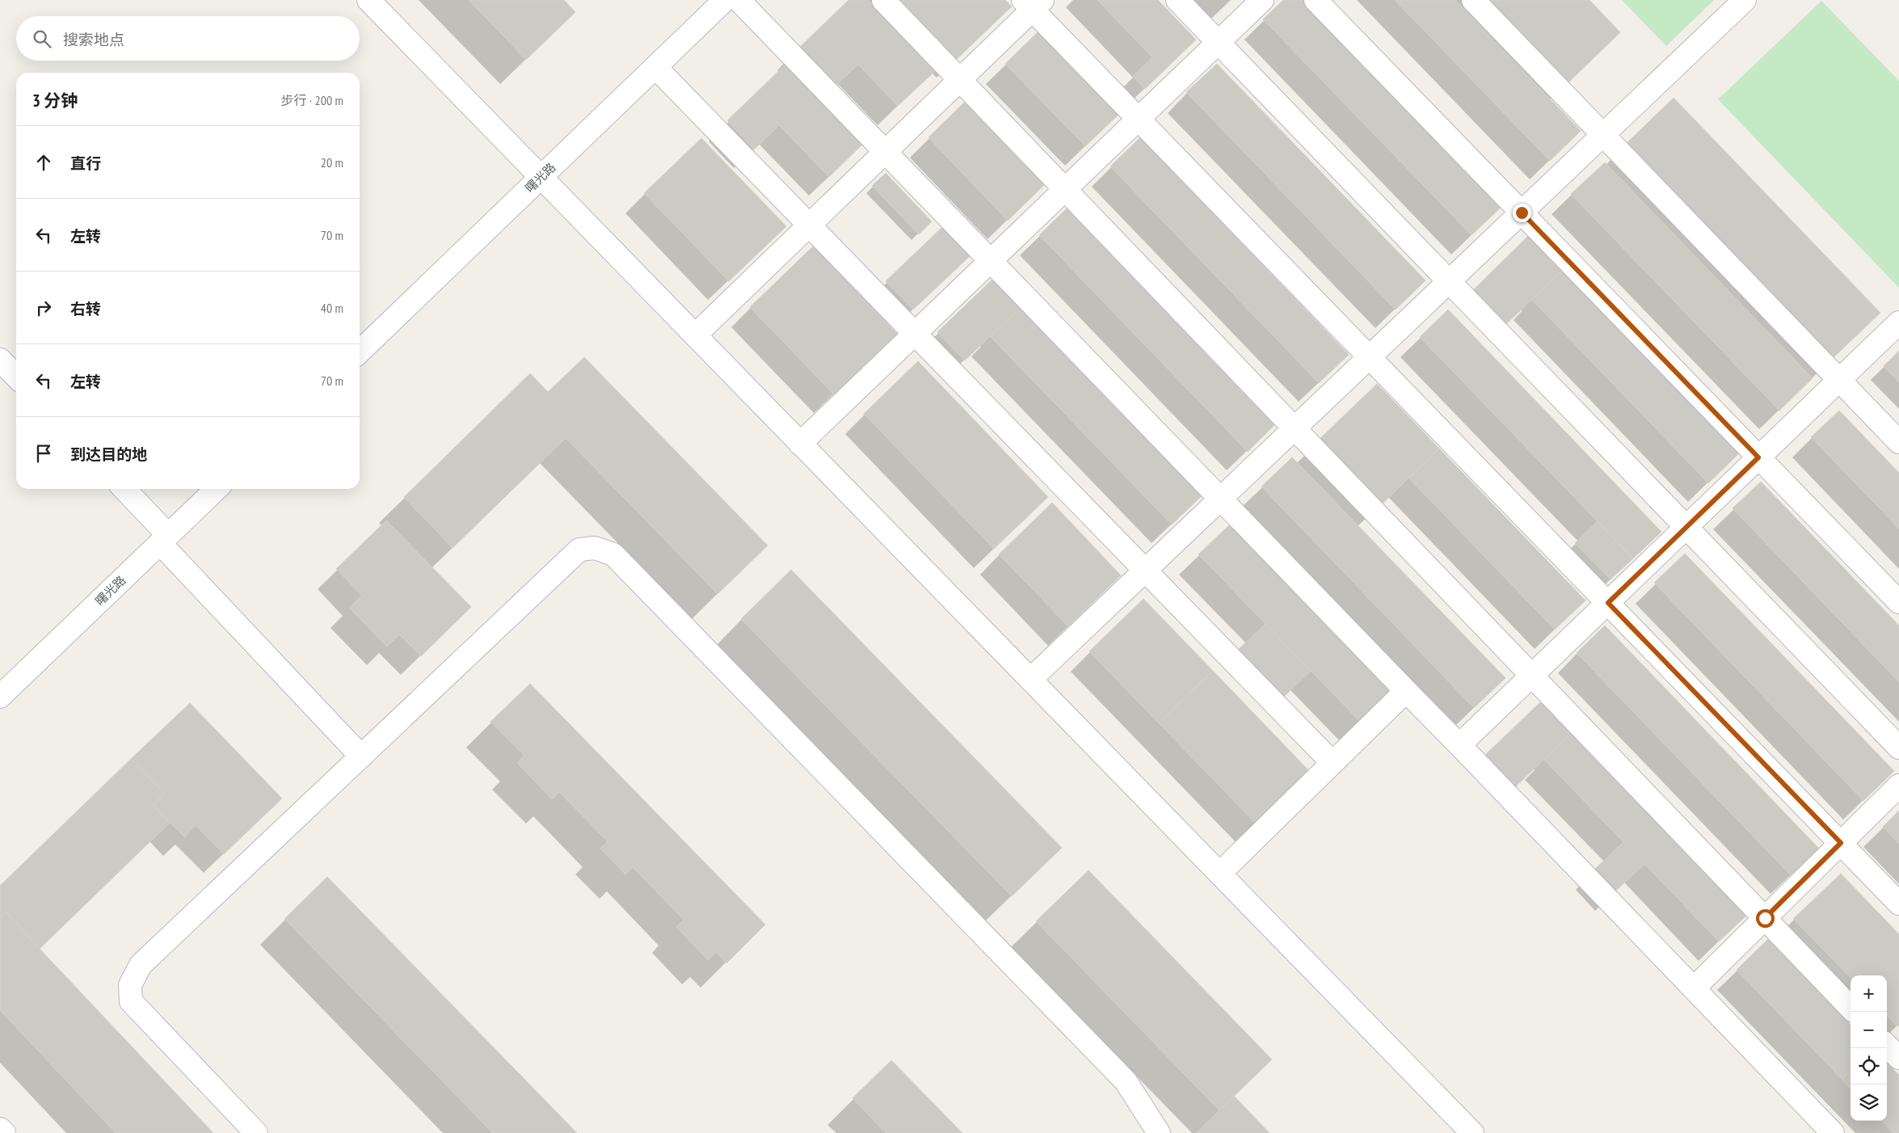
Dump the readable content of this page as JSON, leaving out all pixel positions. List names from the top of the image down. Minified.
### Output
{"streets":{"street":["曙光路"]},"page":{"search":"搜索地点","heading":["3 分钟","步行 · 200 m"],"list":[["直行","20 m"],["左转","70 m"],["右转","40 m"],["左转","70 m"],"到达目的地"],"map_buttons":["+","−"]}}
